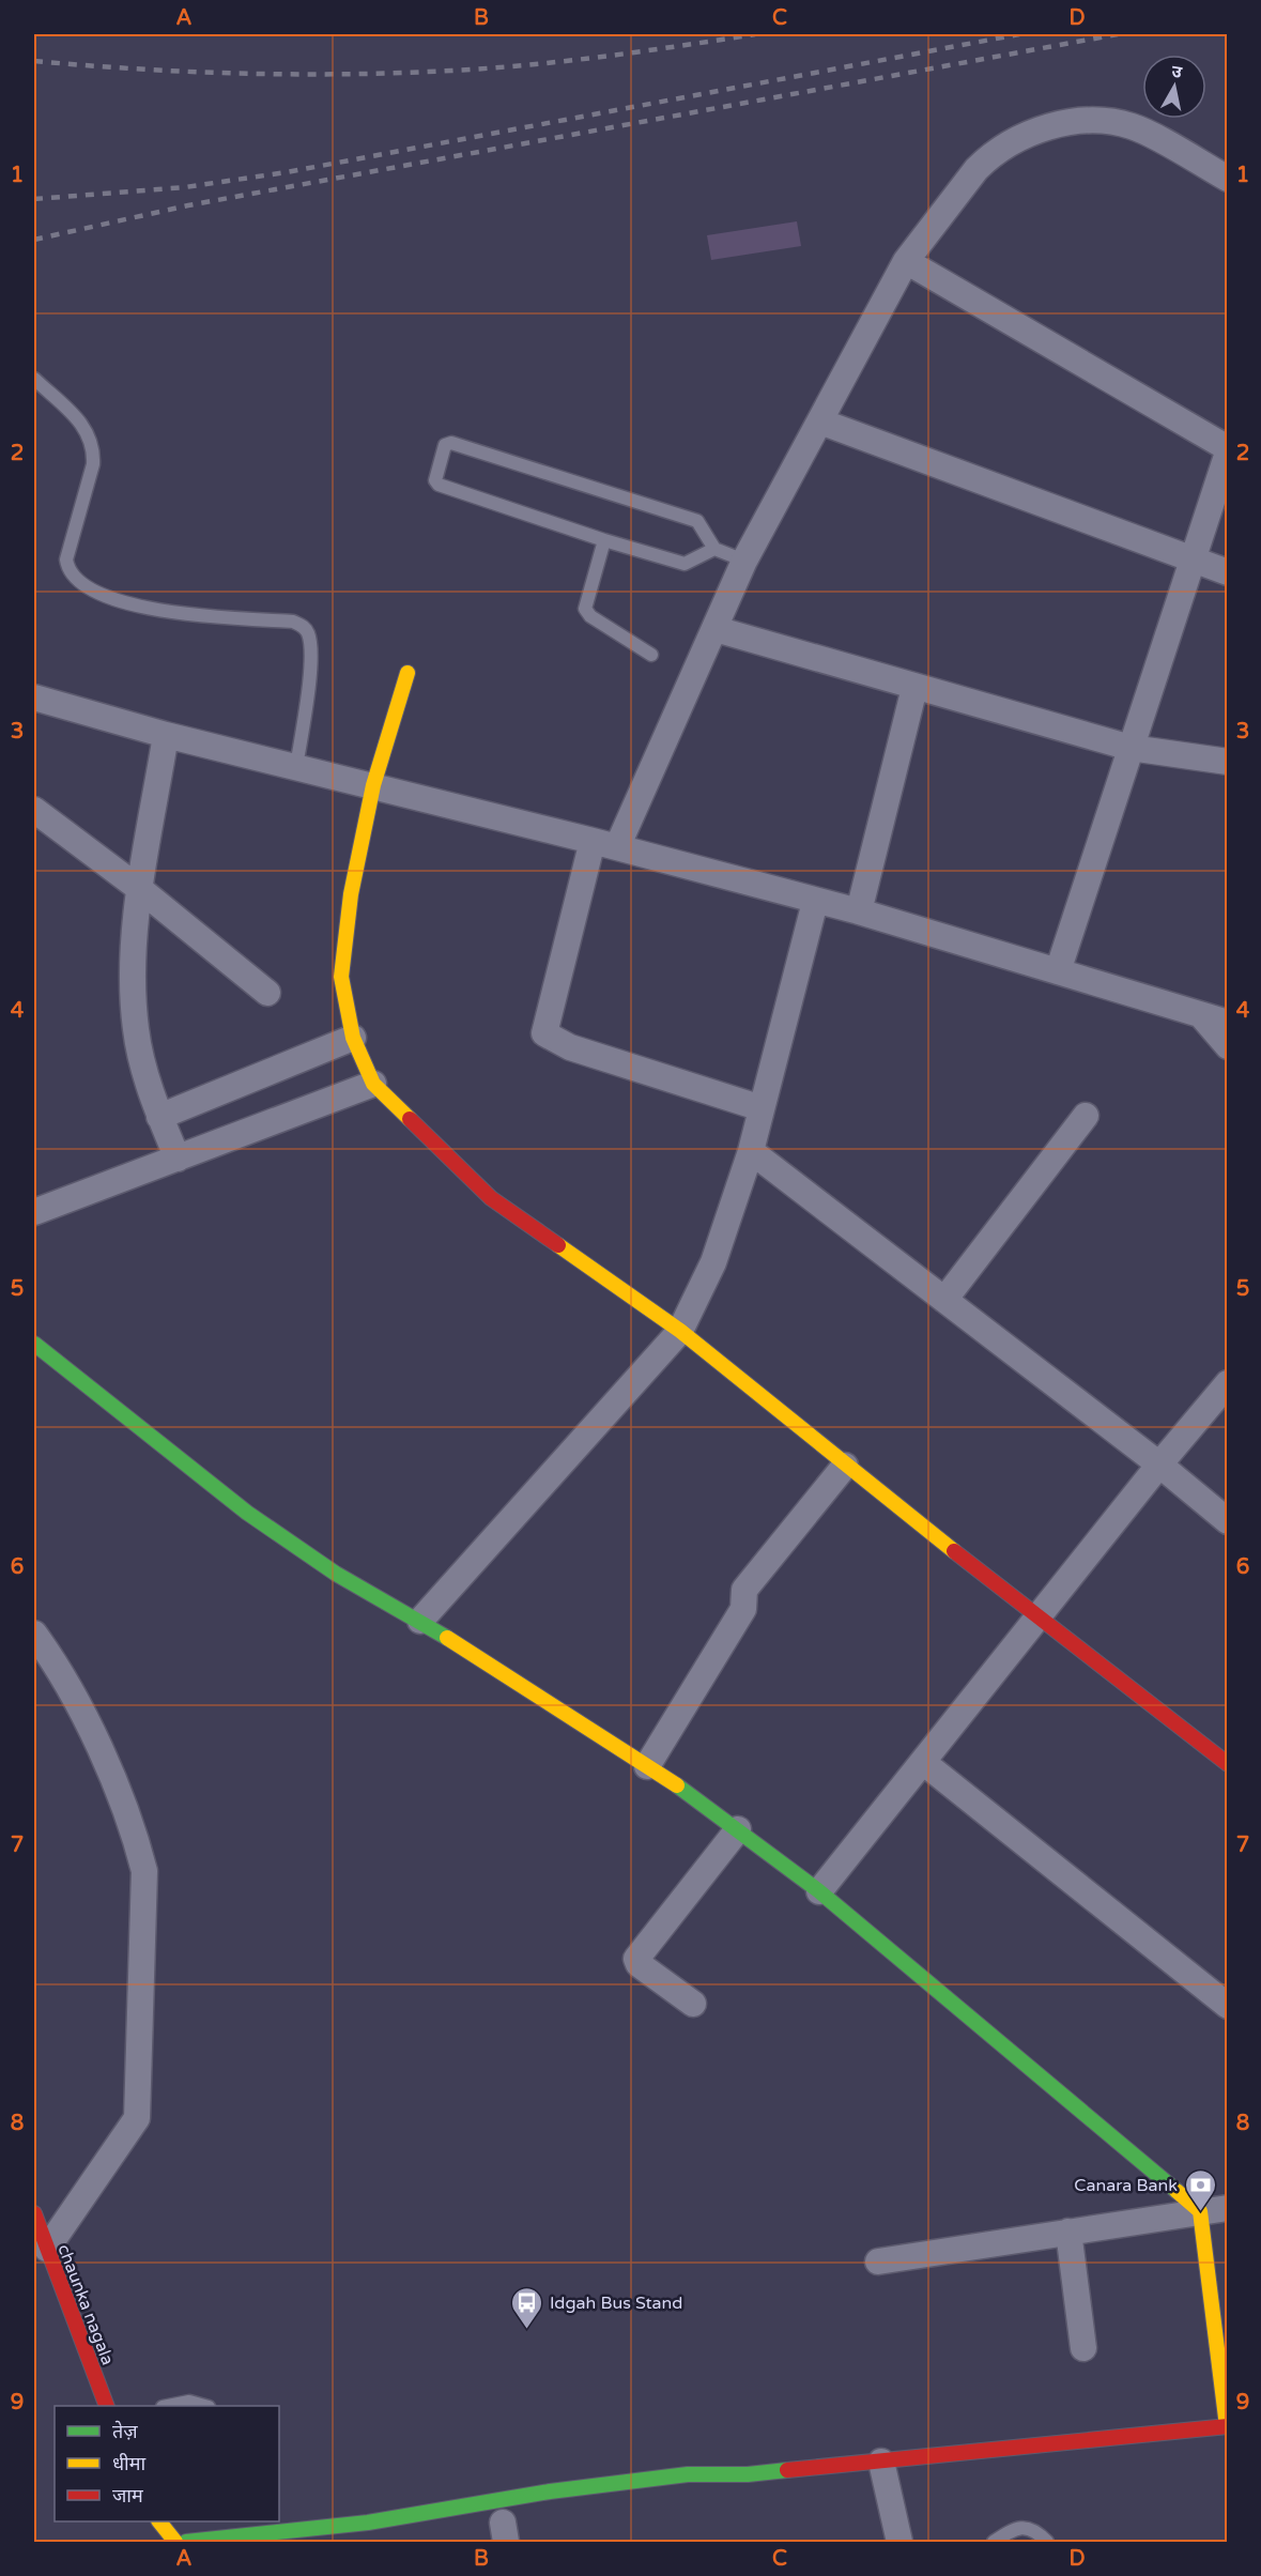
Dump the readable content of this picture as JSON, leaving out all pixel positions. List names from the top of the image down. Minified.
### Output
{"streets":{"street":["chaunka nagala"]},"places":{"bank":["Canara Bank"],"bus stop":["Idgah Bus Stand"]},"legend":["तेज़","धीमा","जाम"],"north":"top","grid":{"columns":["A","B","C","D"],"rows":["1","2","3","4","5","6","7","8","9"]}}
